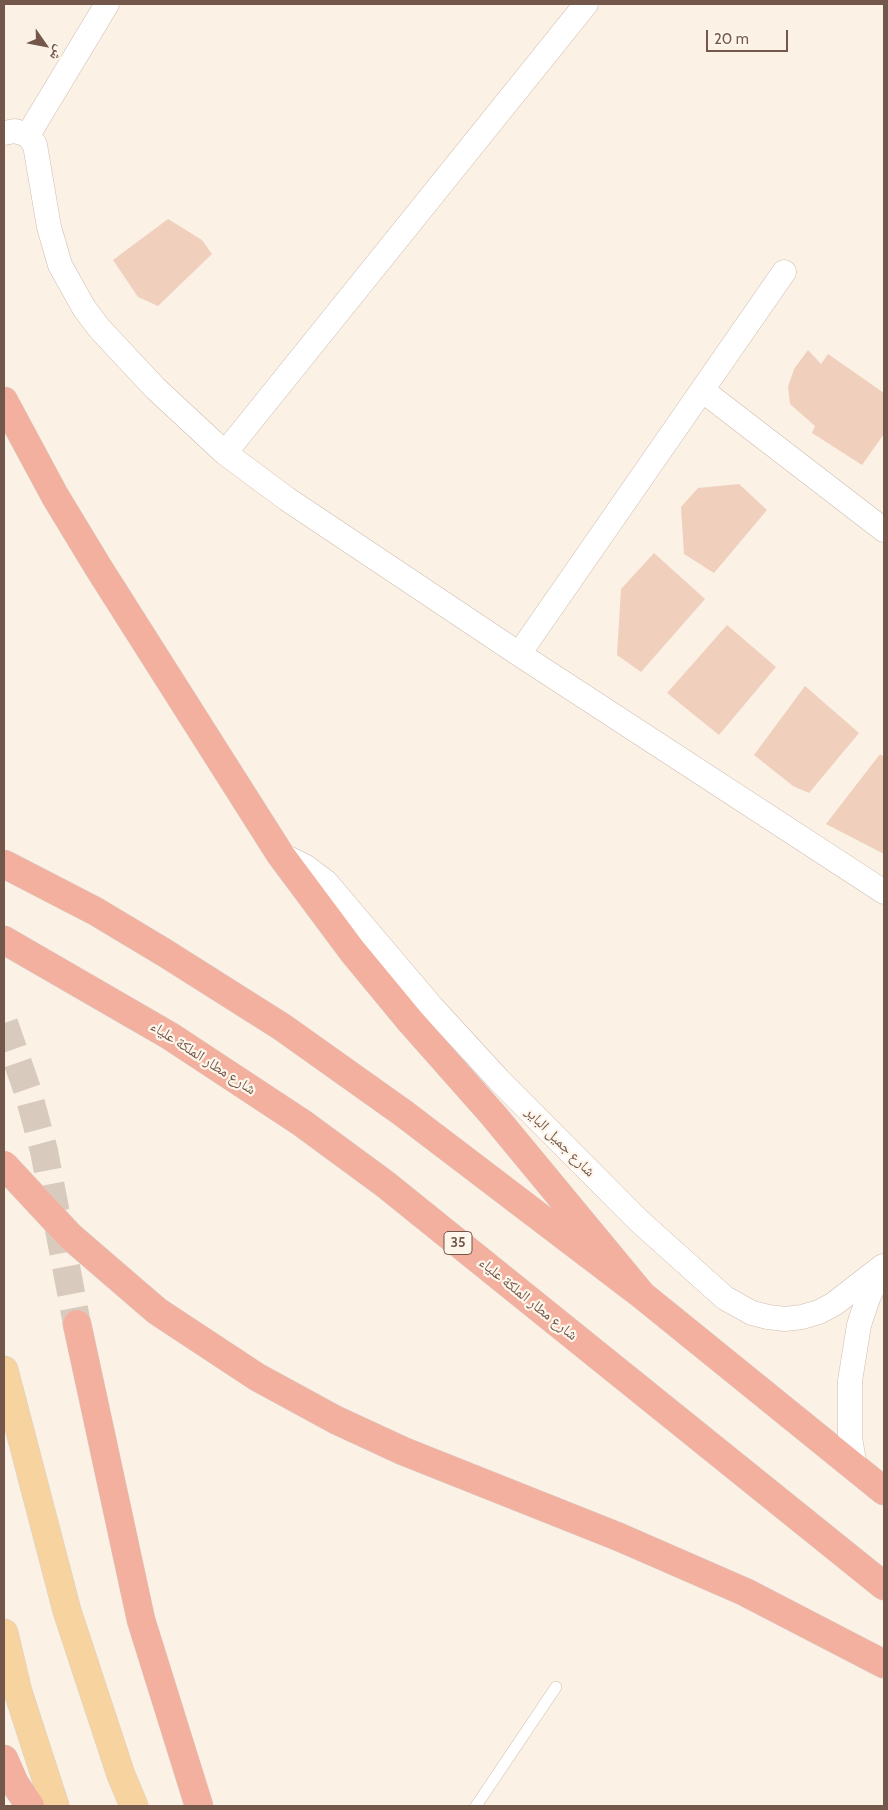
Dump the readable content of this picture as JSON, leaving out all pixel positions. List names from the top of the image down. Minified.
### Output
{"streets":{"highway":["شارع مطار الملكة علياء","35"],"street":["شارع جميل الباير"]},"scale_bar":"20 m","north":"bottom right"}
